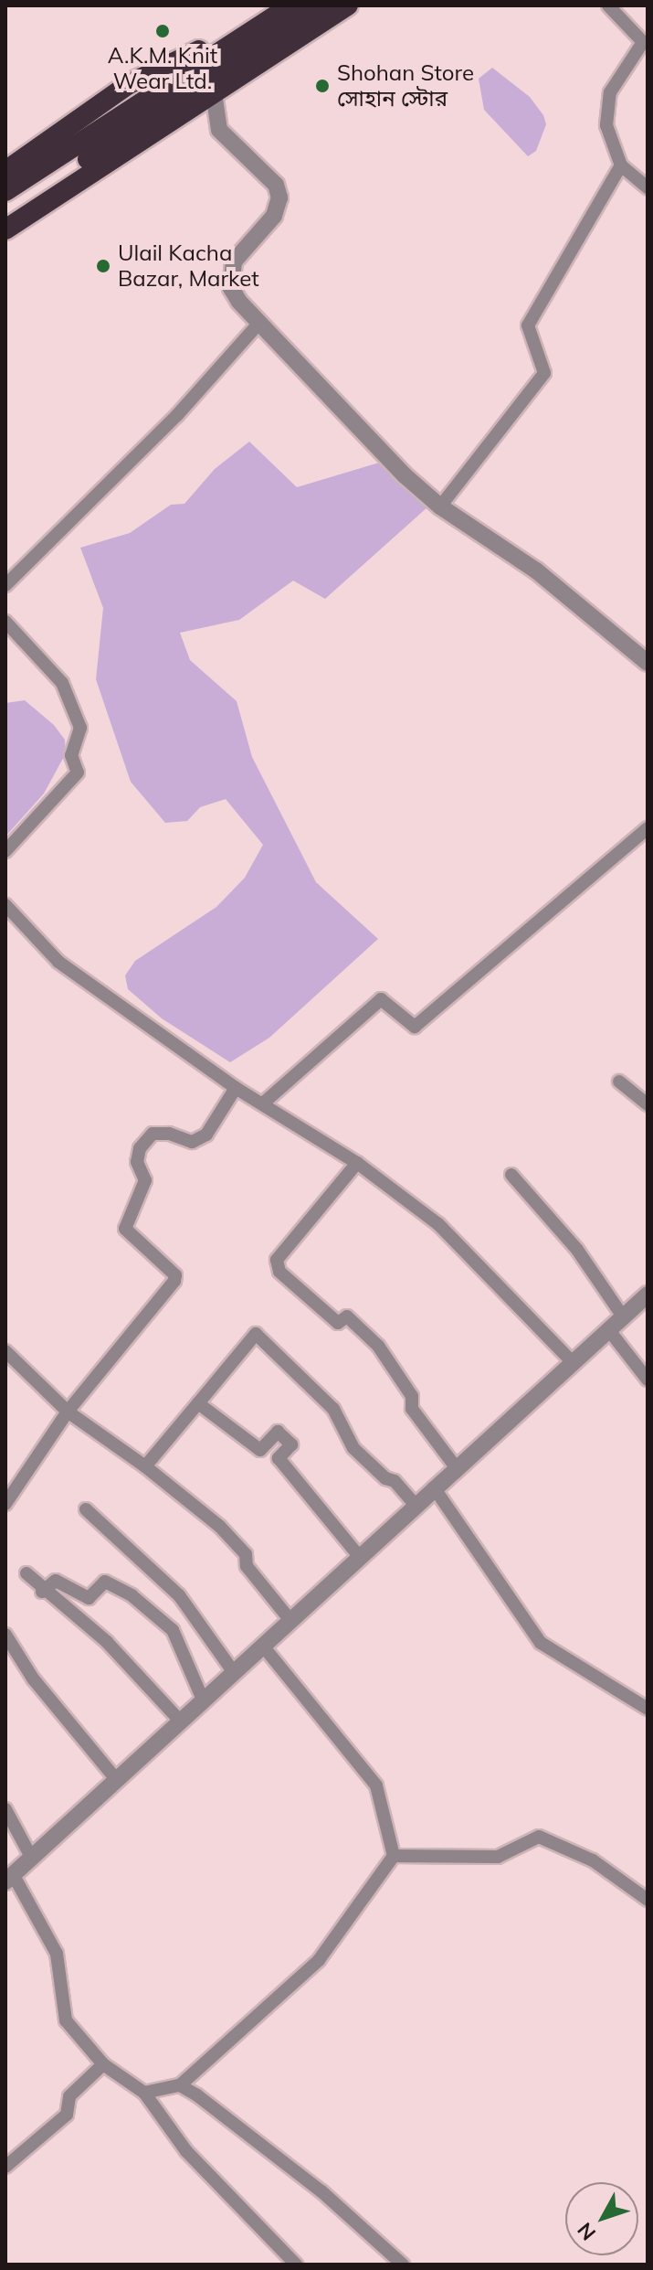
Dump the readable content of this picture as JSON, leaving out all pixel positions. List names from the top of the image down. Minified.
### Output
{"places":["A.K.M. Knit Wear Ltd.","Shohan Store সোহান স্টোর","Ulail Kacha Bazar, Market"],"north":"bottom left"}
